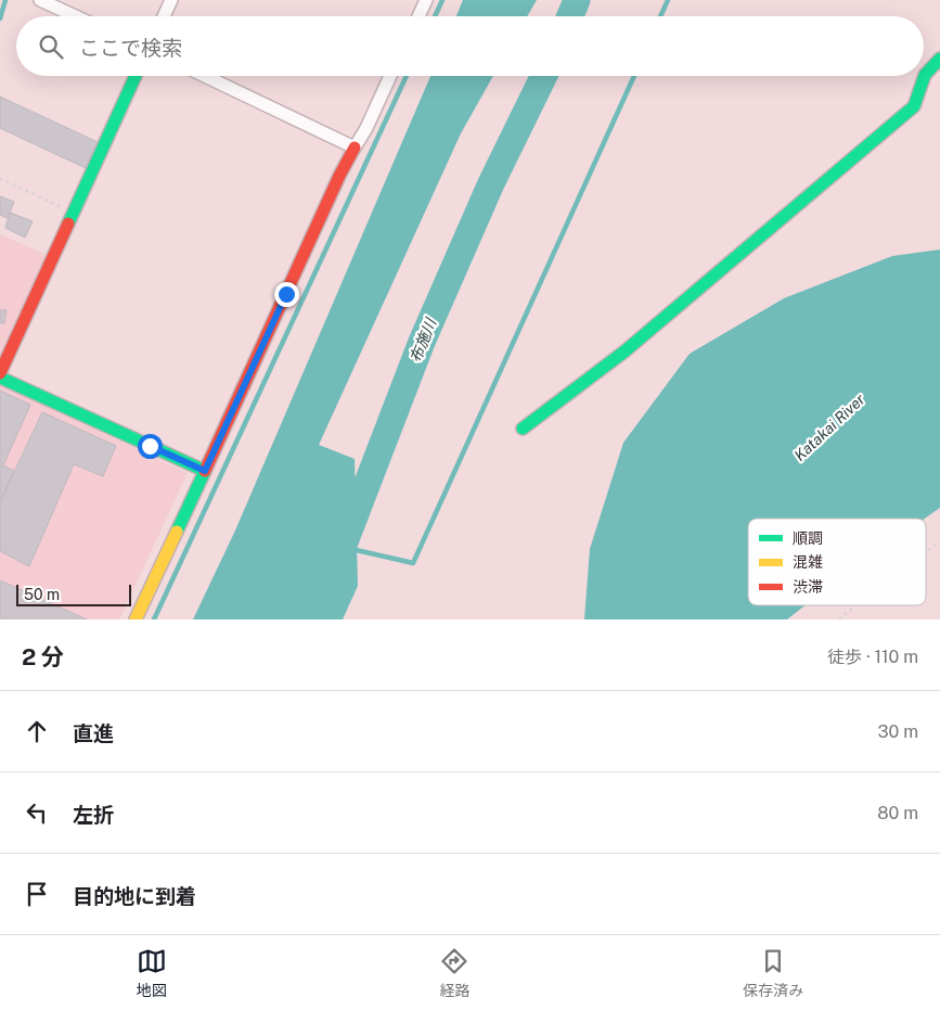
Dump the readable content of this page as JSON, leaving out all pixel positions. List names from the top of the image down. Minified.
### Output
{"water":["布施川","Katakai River"],"legend":["順調","混雑","渋滞"],"scale_bar":"50 m","page":{"search":"ここで検索","scale":"50 m","heading":["2 分","徒歩 · 110 m"],"list":[["直進","30 m"],["左折","80 m"],"目的地に到着"],"nav":["地図","経路","保存済み"]}}
